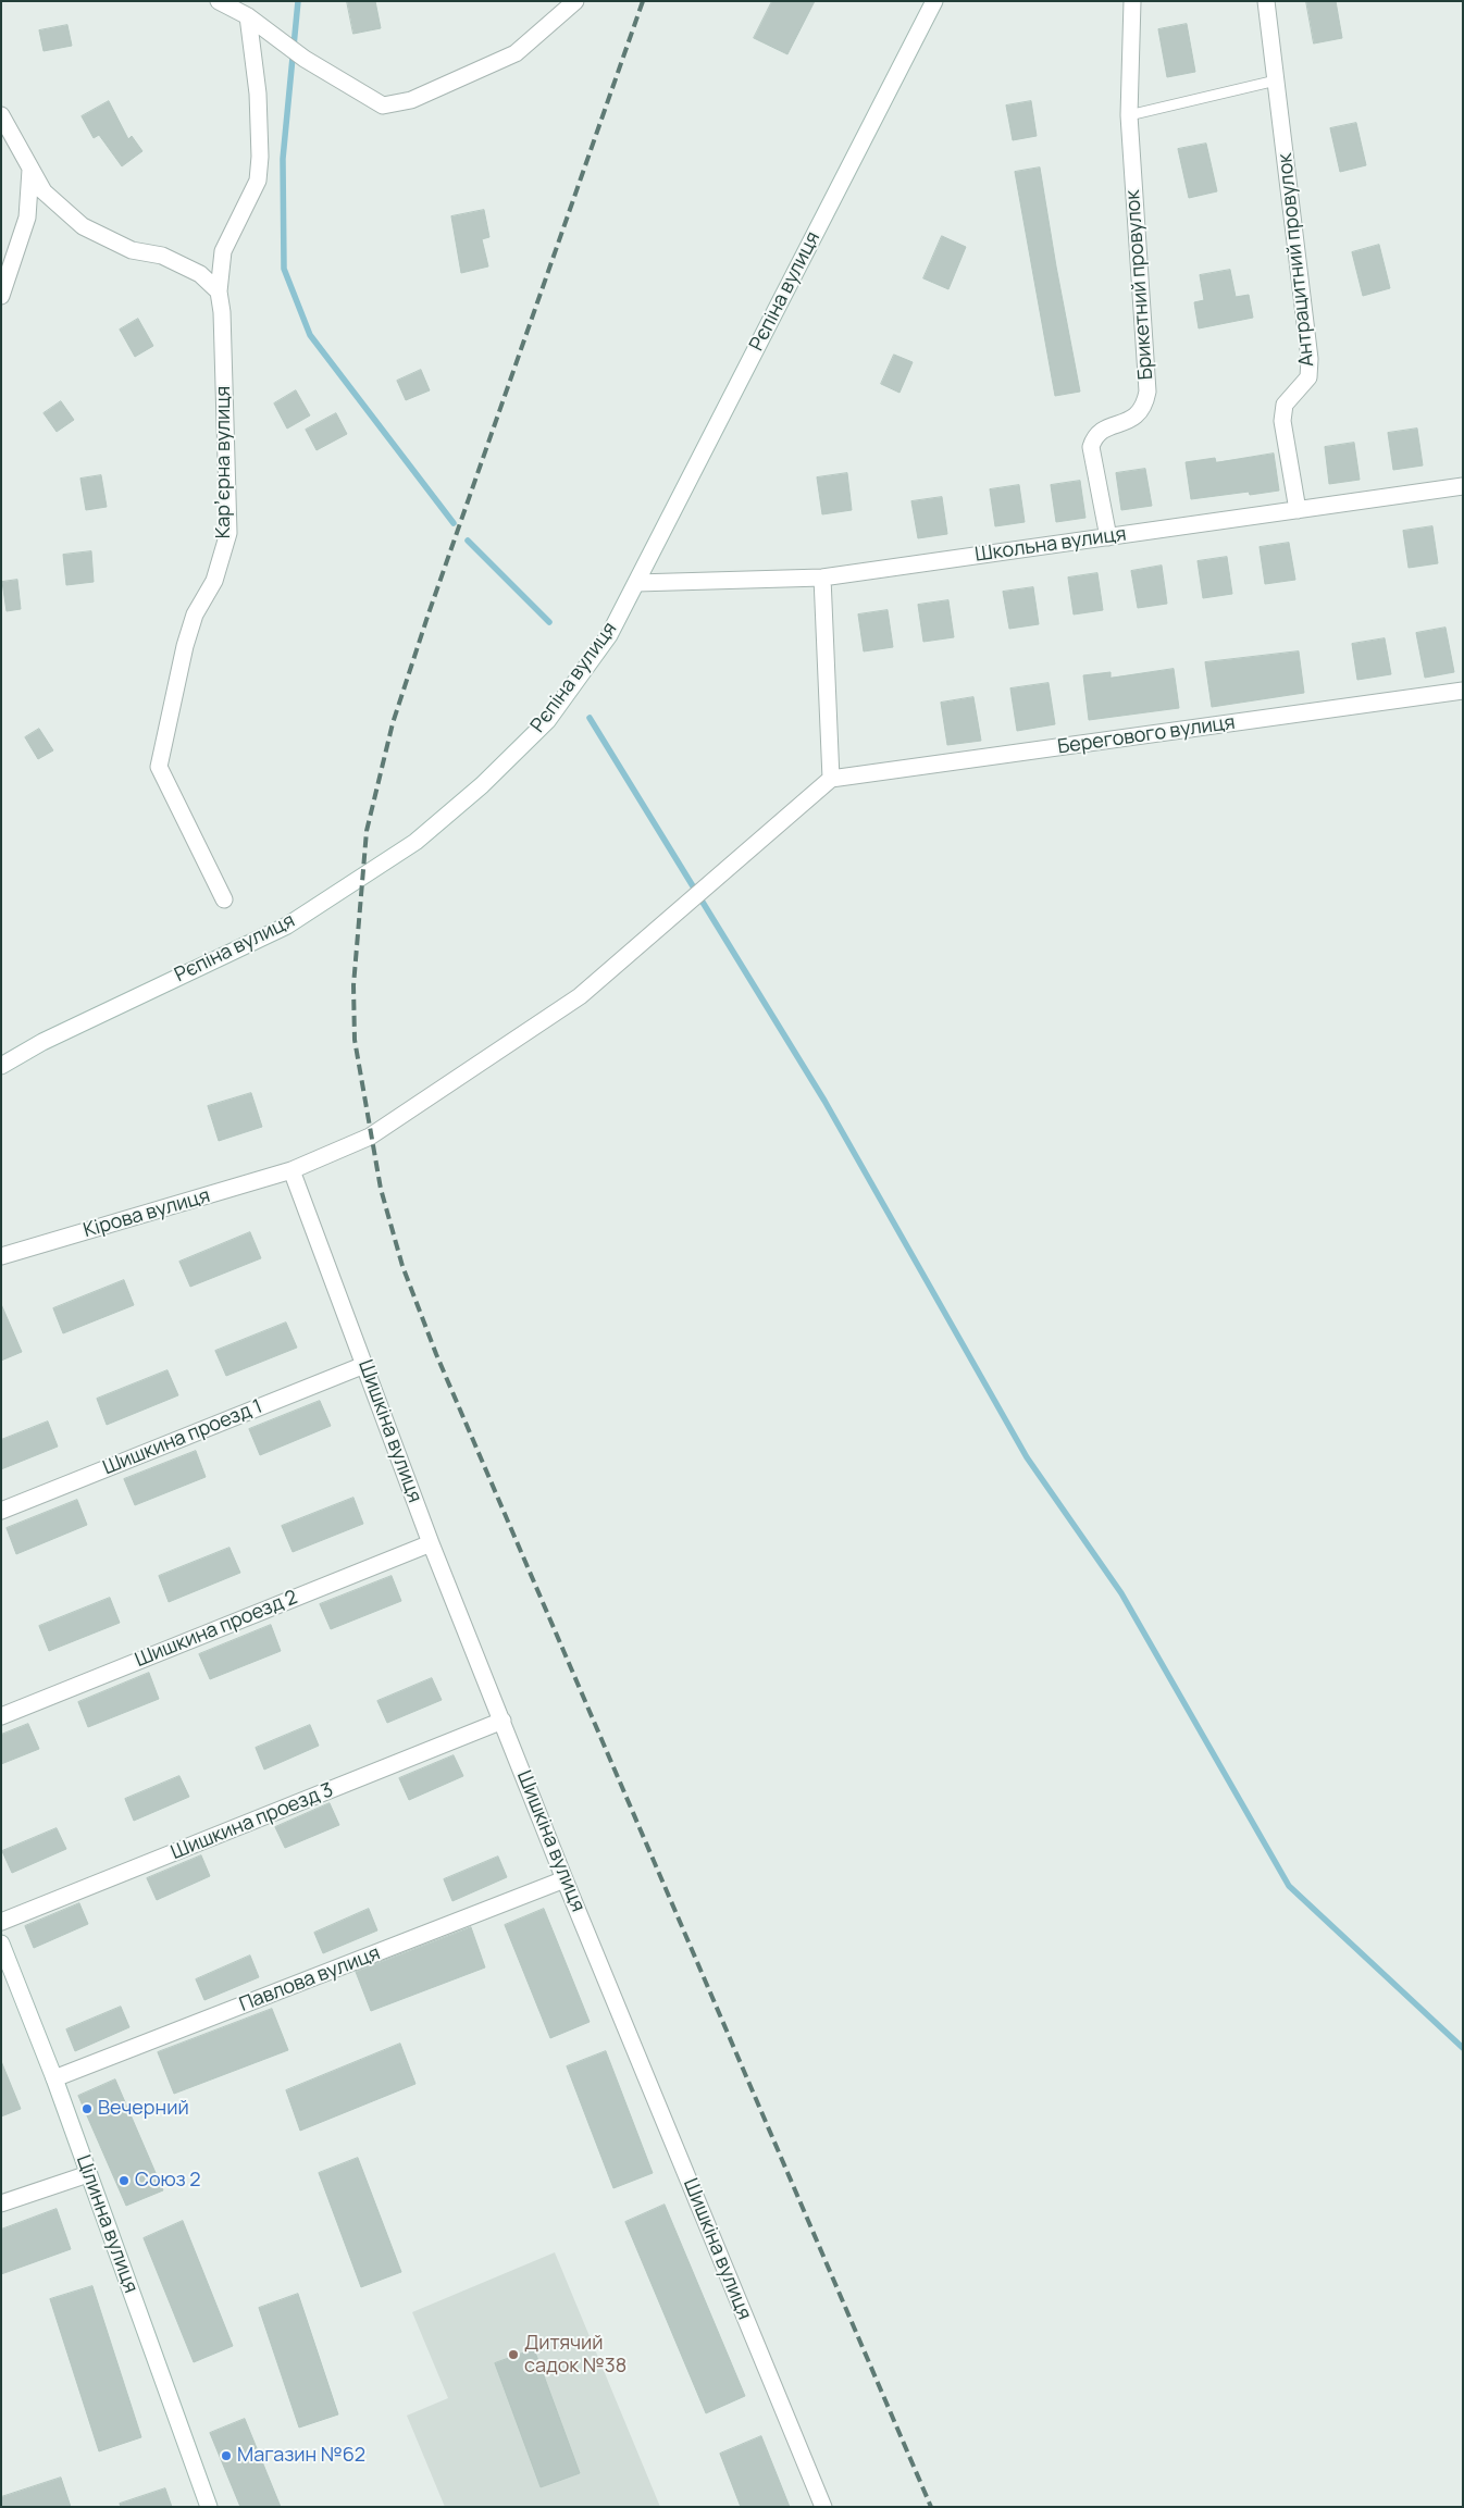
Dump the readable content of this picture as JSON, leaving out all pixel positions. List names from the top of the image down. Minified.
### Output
{"streets":{"street":["Антрацитний провулок","Брикетний провулок","Рєпіна вулиця","Карʼєрна вулиця","Школьна вулиця","Берегового вулиця","Кірова вулиця","Шишкіна вулиця","Шишкина проезд 1","Шишкина проезд 2","Шишкина проезд 3","Павлова вулиця","Цілинна вулиця"]},"crossings":[["Антрацитний провулок","Школьна вулиця"],["Брикетний провулок","Школьна вулиця"],["Рєпіна вулиця","Школьна вулиця"],["Берегового вулиця","Кірова вулиця"],["Кірова вулиця","Шишкіна вулиця"],["Шишкіна вулиця","Шишкина проезд 1"],["Шишкіна вулиця","Шишкина проезд 2"],["Шишкіна вулиця","Шишкина проезд 3"],["Шишкіна вулиця","Павлова вулиця"],["Павлова вулиця","Цілинна вулиця"]],"places":["Вечерний","Союз 2","Дитячий садок №38","Магазин №62"]}
